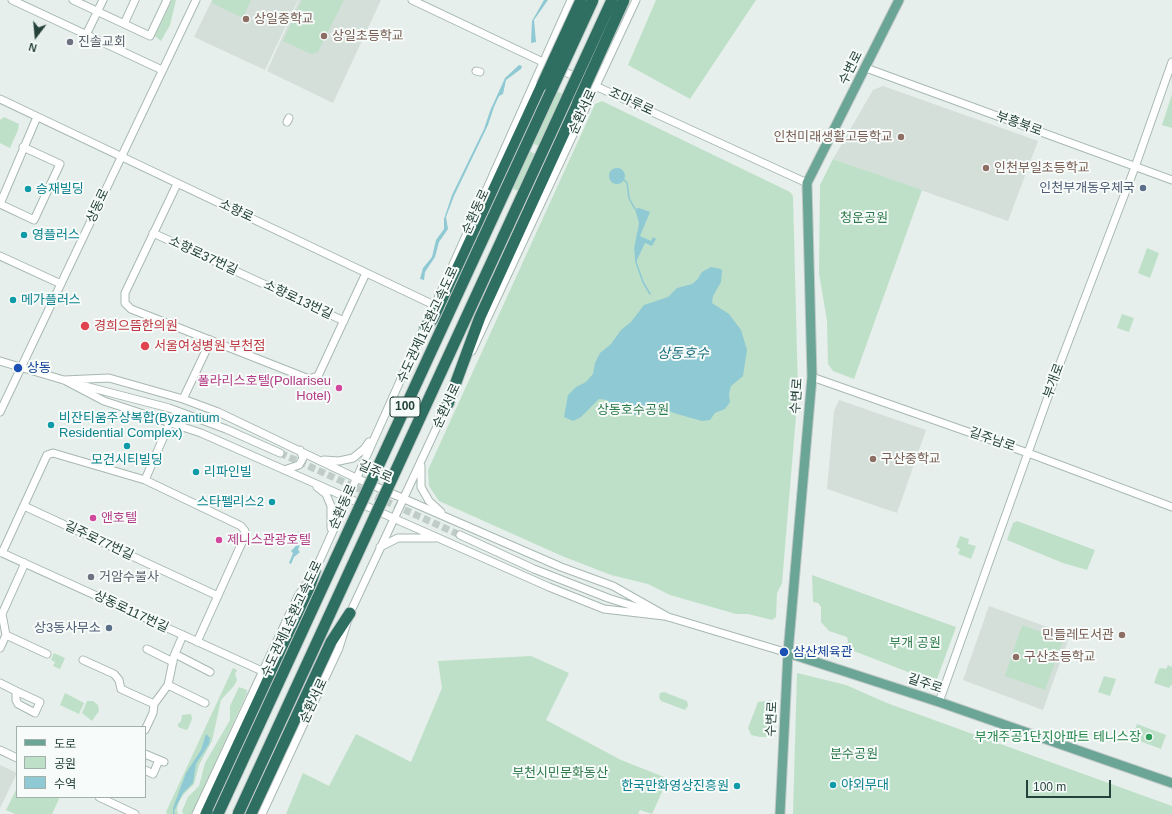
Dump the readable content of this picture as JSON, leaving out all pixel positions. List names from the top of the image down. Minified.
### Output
{"streets":{"highway":["수도권제1순환고속도로","100"],"main road":["수변로","길주로"],"street":["조마루로","순환서로","부흥북로","상동로","소향로","순환동로","소향로37번길","소향로13번길","부개로","길주남로","길주로77번길","상동로117번길"]},"crossings":[["수변로","조마루로"],["수변로","부흥북로"],["수변로","길주남로"],["수변로","길주로"],["조마루로","순환서로"],["조마루로","순환동로"],["순환서로","길주로"],["부흥북로","부개로"],["상동로","소향로"],["상동로","길주로"],["소향로","순환동로"],["소향로","소향로37번길"],["소향로","소향로13번길"],["순환동로","길주로"],["순환동로","상동로117번길"],["소향로37번길","소향로13번길"],["부개로","길주남로"],["부개로","길주로"]],"water":["상동호수"],"parks":["청운공원","상동호수공원","부개 공원","분수공원","부천시민문화동산"],"places":["상일중학교","상일초등학교","진솔교회","인천미래생활고등학교","인천부일초등학교","인천부개동우체국","승재빌딩","영플러스","메가플러스","경희으뜸한의원","서울여성병원 부천점","상동","폴라리스호텔(Pollariseu Hotel)","비잔티움주상복합(Byzantium Residential Complex)","모건시티빌딩","구산중학교","리파인빌","스타펠리스2","앤호텔","제니스관광호텔","거암수불사","상3동사무소","민들레도서관","삼산체육관","구산초등학교","부개주공1단지아파트 테니스장","야외무대","한국만화영상진흥원"],"legend":["도로","공원","수역"],"scale_bar":"100 m","north":"bottom"}
